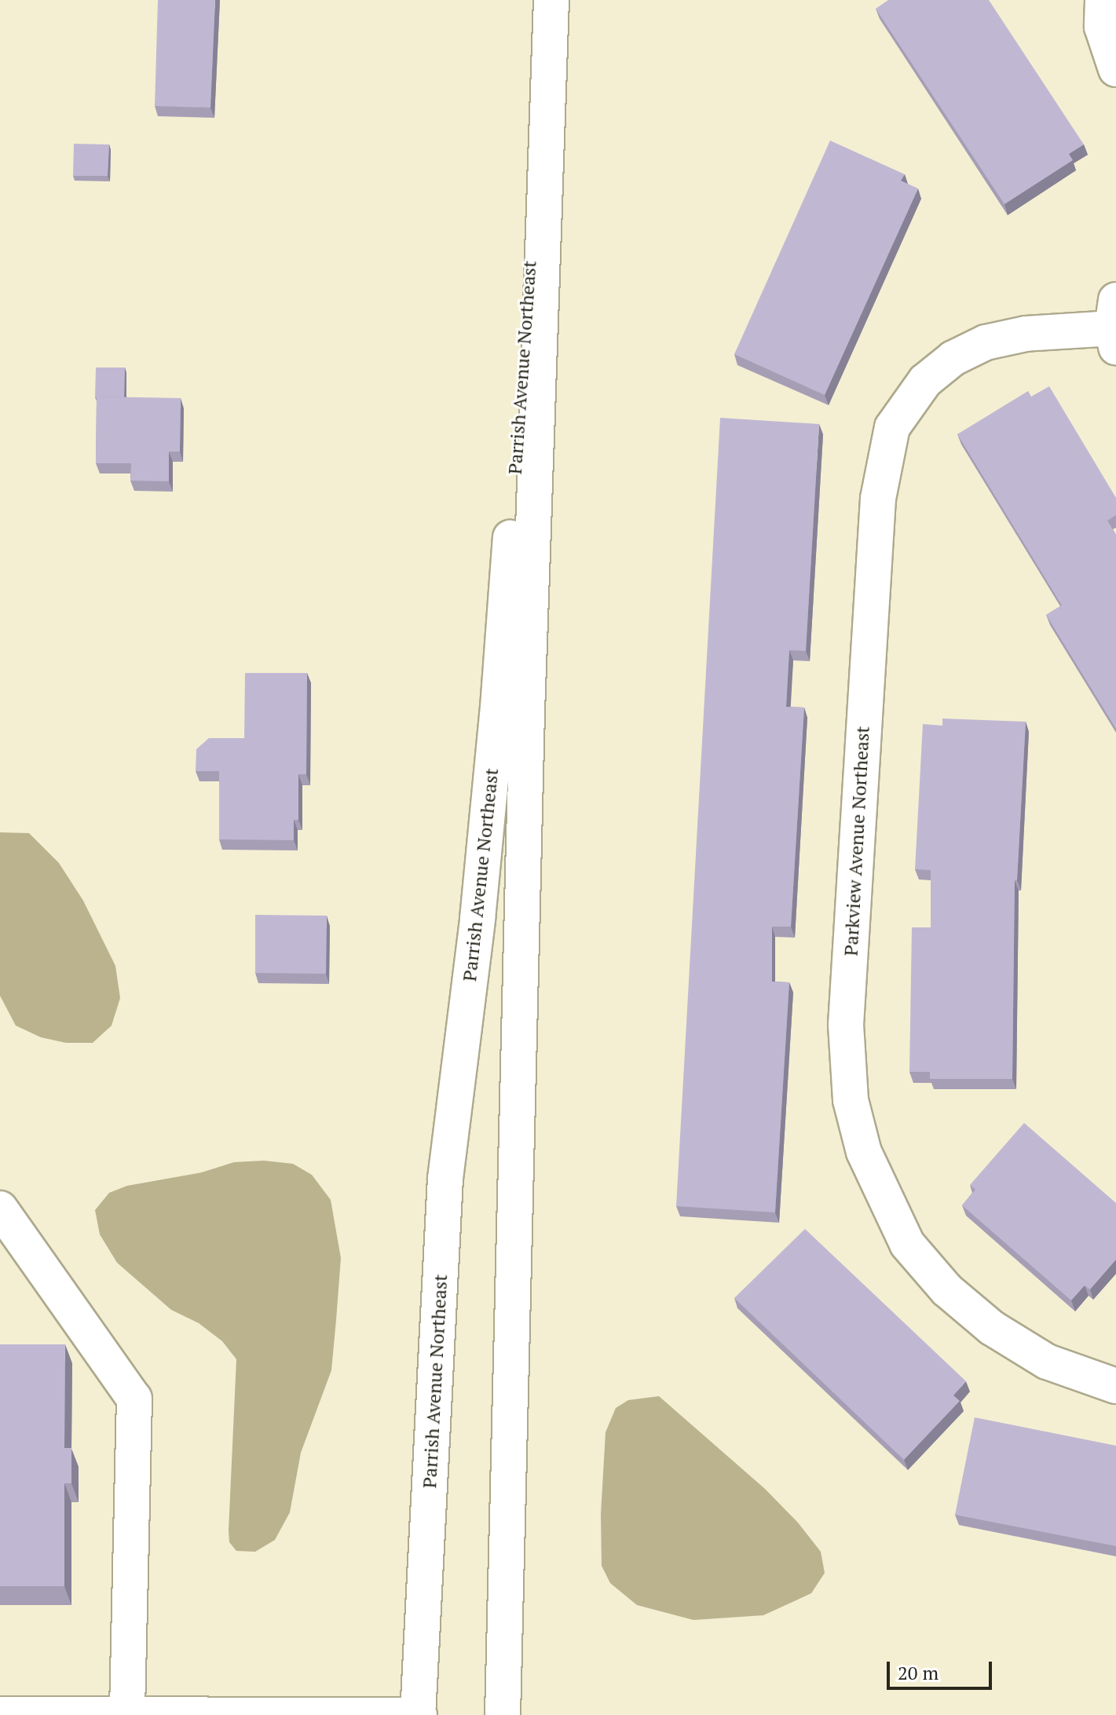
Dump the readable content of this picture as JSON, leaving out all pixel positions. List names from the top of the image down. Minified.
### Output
{"streets":{"main road":["Parrish Avenue Northeast","Parkview Avenue Northeast"]},"scale_bar":"20 m"}
